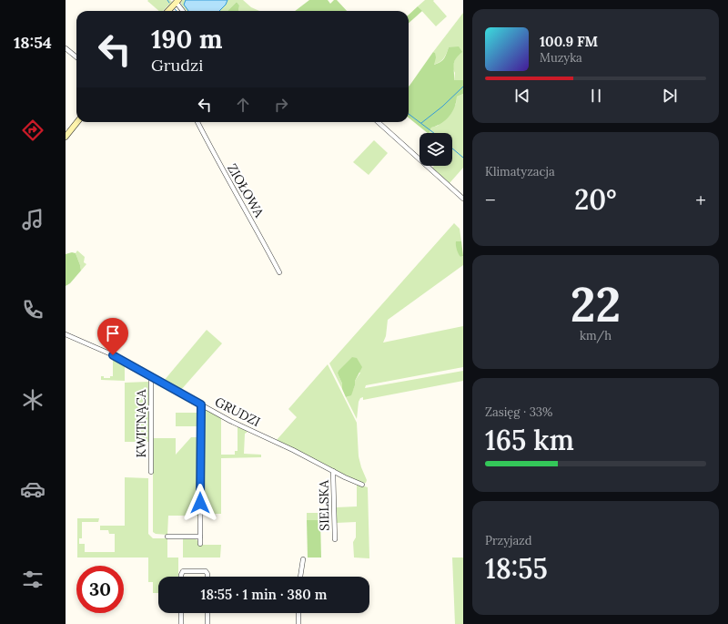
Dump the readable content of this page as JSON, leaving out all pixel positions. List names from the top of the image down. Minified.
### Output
{"streets":{"street":["ZIOŁOWA","GRUDZI","KWITNĄCA","SIELSKA"]},"crossings":[["GRUDZI","KWITNĄCA"],["GRUDZI","SIELSKA"]],"page":{"tabs":"18:54","turn":["190 m","Grudzi"],"song":["100.9 FM","Muzyka"],"tile":["Klimatyzacja",["22","km/h"],["Zasięg · 33%","165 km"],["Przyjazd","18:55"]],"heat":["−","20°","+"],"limit":"30","trip":"18:55 · 1 min · 380 m"}}
